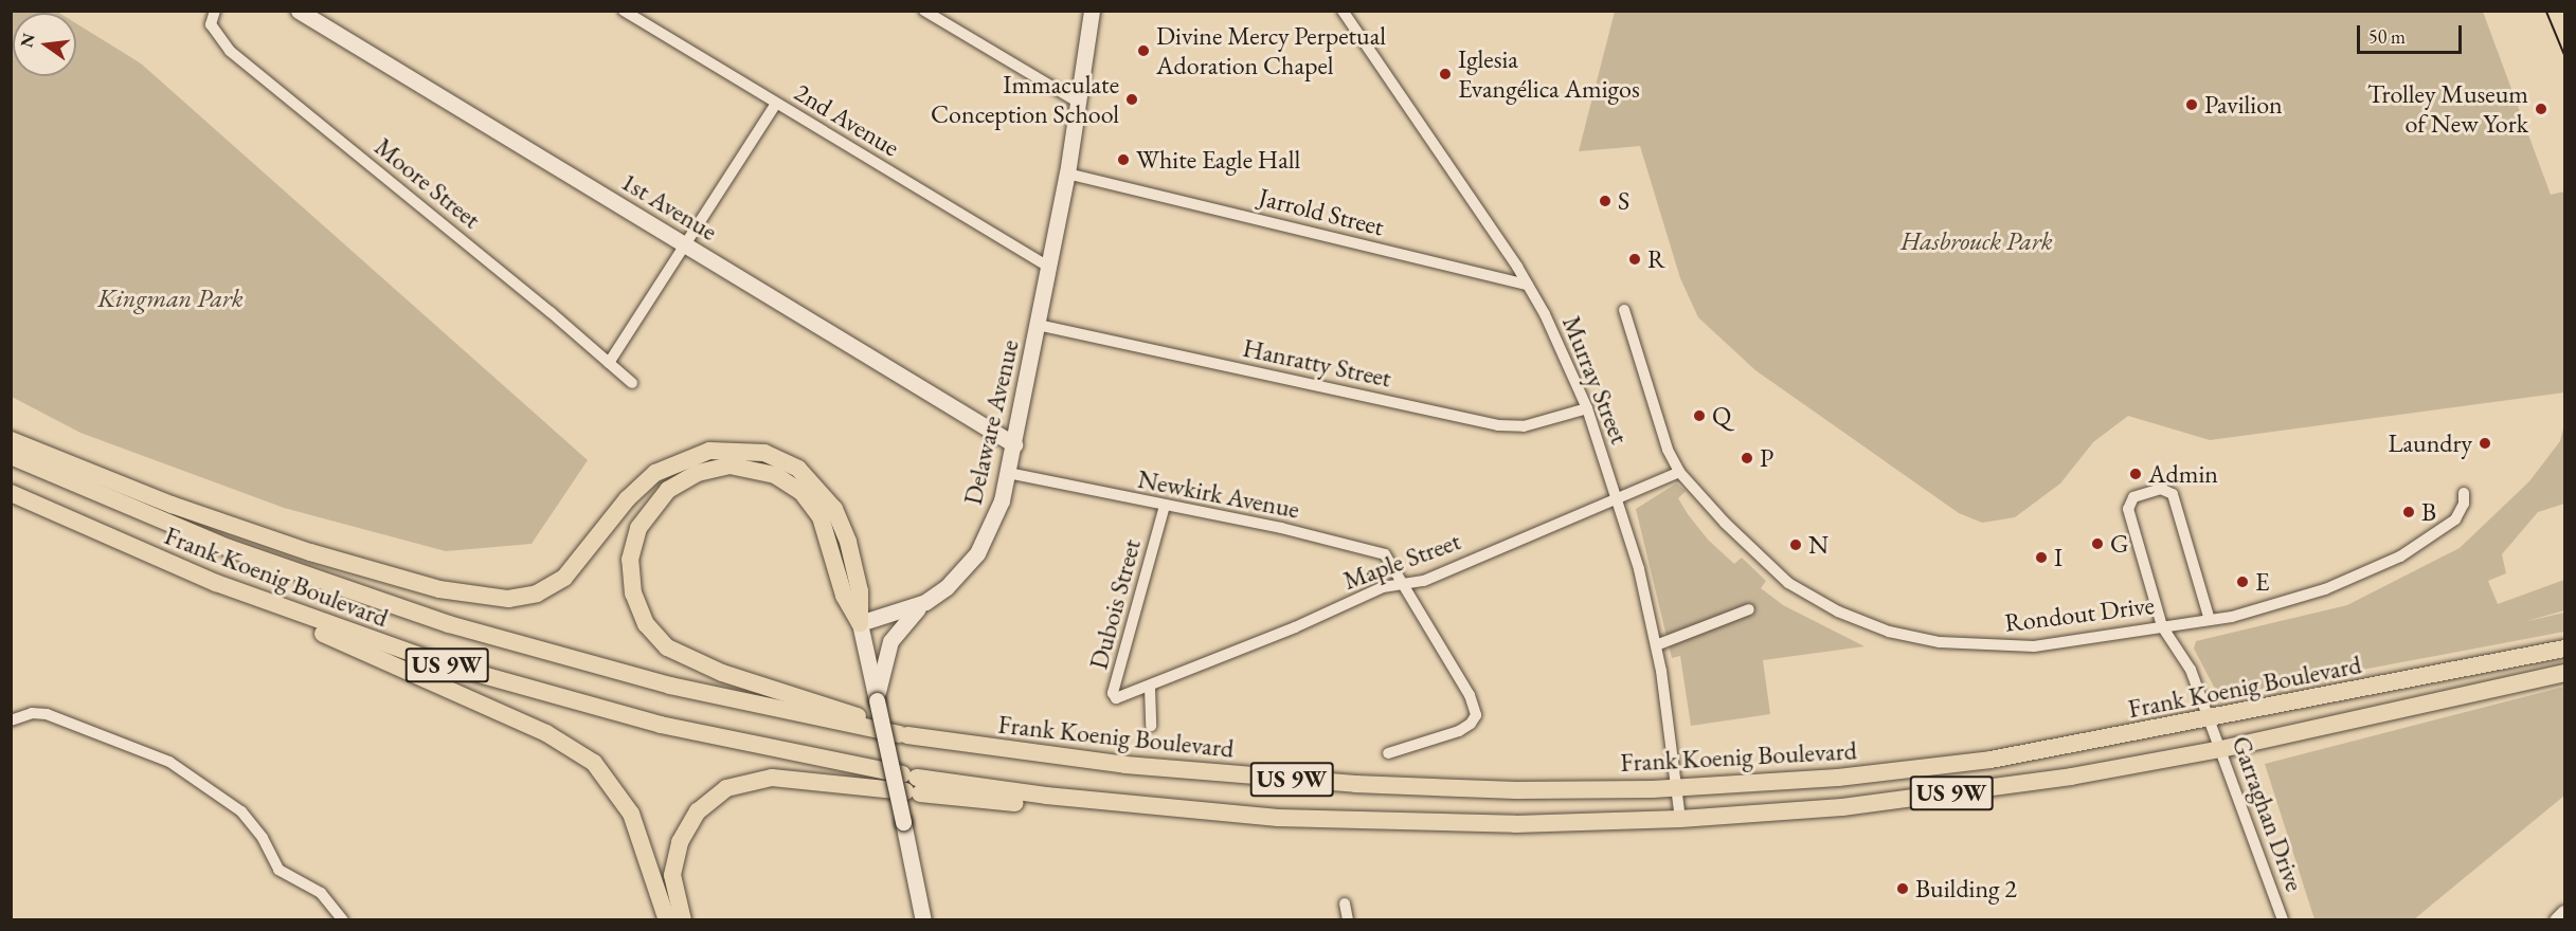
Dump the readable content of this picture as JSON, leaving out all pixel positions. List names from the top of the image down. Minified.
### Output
{"streets":{"main road":["Frank Koenig Boulevard","US 9W"],"street":["2nd Avenue","Moore Street","1st Avenue","Jarrold Street","Hanratty Street","Murray Street","Delaware Avenue","Newkirk Avenue","Maple Street","Dubois Street","Rondout Drive","Garraghan Drive"]},"crossings":[["2nd Avenue","Delaware Avenue"],["1st Avenue","Delaware Avenue"],["Jarrold Street","Murray Street"],["Jarrold Street","Delaware Avenue"],["Hanratty Street","Murray Street"],["Hanratty Street","Delaware Avenue"],["Murray Street","Maple Street"],["Murray Street","Frank Koenig Boulevard"],["Delaware Avenue","Newkirk Avenue"],["Newkirk Avenue","Maple Street"],["Newkirk Avenue","Dubois Street"],["Maple Street","Dubois Street"],["Frank Koenig Boulevard","Garraghan Drive"],["Rondout Drive","Garraghan Drive"]],"parks":["Hasbrouck Park","Kingman Park"],"places":["Divine Mercy Perpetual Adoration Chapel","Iglesia Evangélica Amigos","Immaculate Conception School","Pavilion","Trolley Museum of New York","White Eagle Hall","S","R","Q","Laundry","P","Admin","B","G","N","I","E","Building 2"],"scale_bar":"50 m","north":"left"}
